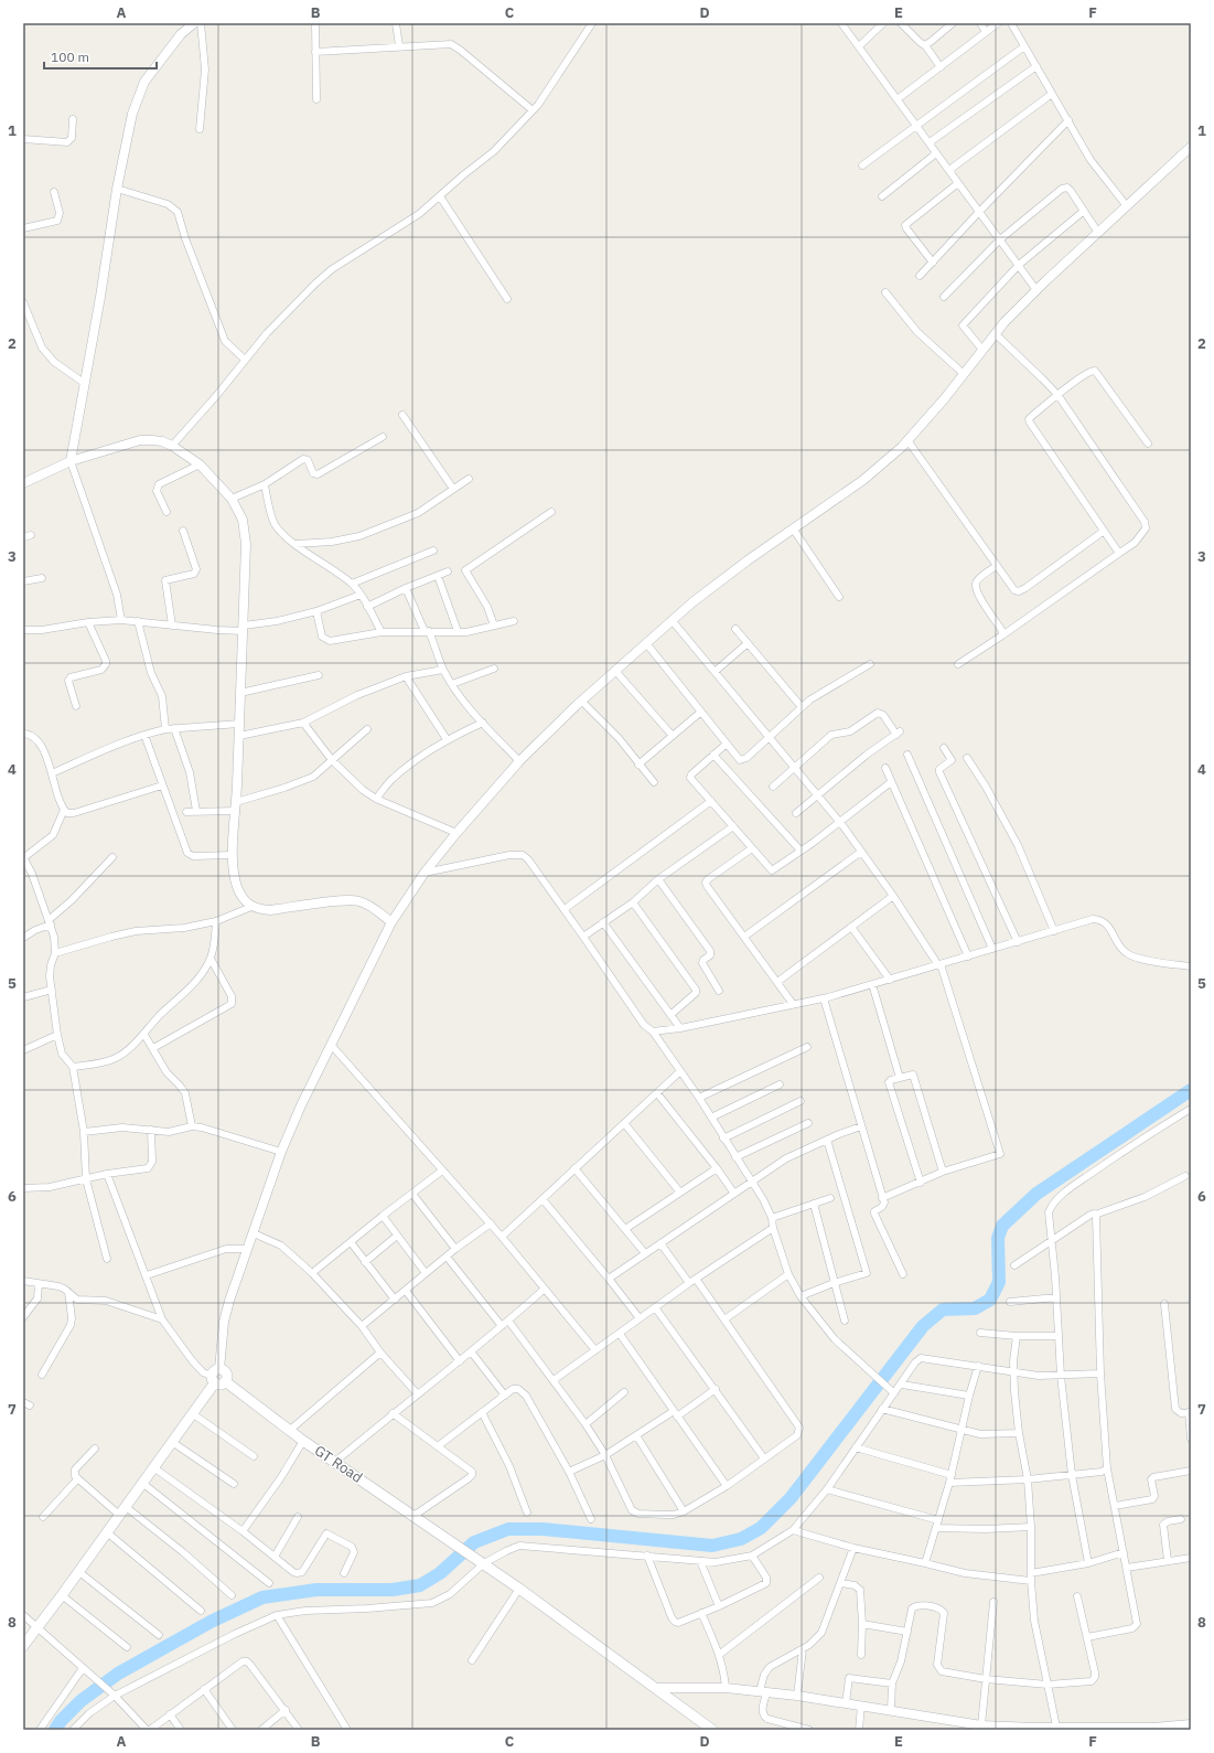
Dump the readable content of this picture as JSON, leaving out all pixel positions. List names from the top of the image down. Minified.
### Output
{"streets":{"main road":["GT Road"]},"scale_bar":"100 m","grid":{"columns":["A","B","C","D","E","F"],"rows":["1","2","3","4","5","6","7","8"]}}
